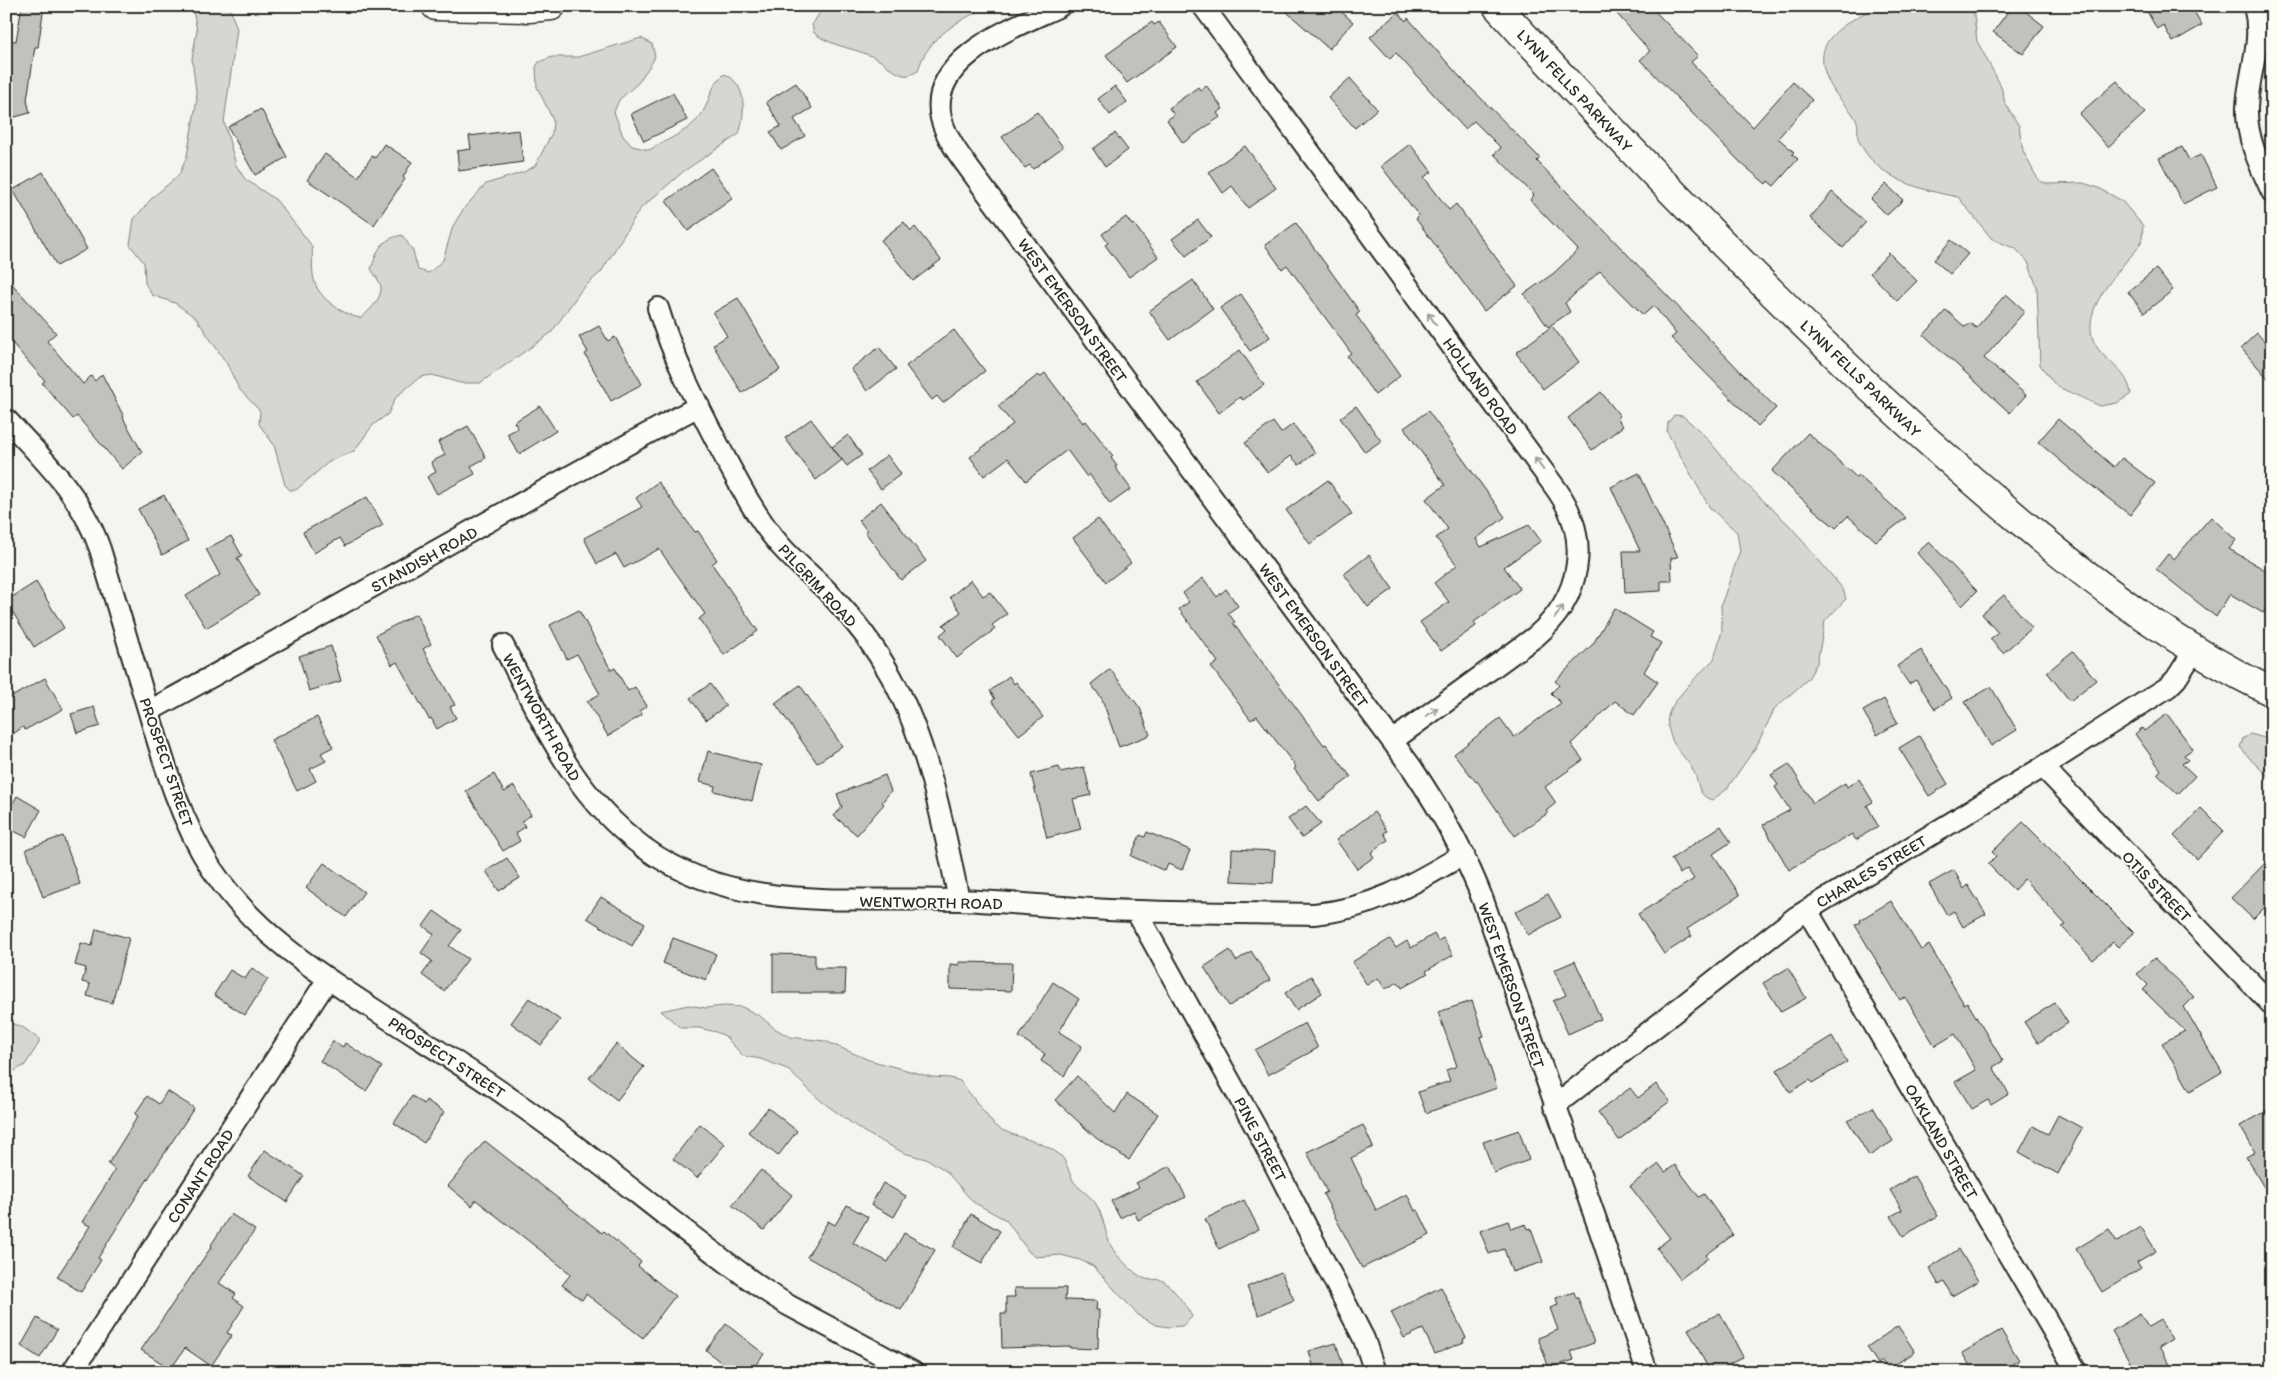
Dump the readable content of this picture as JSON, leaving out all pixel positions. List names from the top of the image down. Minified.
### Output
{"streets":{"main road":["LYNN FELLS PARKWAY"],"street":["WEST EMERSON STREET","HOLLAND ROAD","STANDISH ROAD","PILGRIM ROAD","WENTWORTH ROAD","PROSPECT STREET","CHARLES STREET","OTIS STREET","PINE STREET","OAKLAND STREET","CONANT ROAD"]},"crossings":[["LYNN FELLS PARKWAY","CHARLES STREET"],["WEST EMERSON STREET","HOLLAND ROAD"],["WEST EMERSON STREET","WENTWORTH ROAD"],["WEST EMERSON STREET","CHARLES STREET"],["STANDISH ROAD","PILGRIM ROAD"],["STANDISH ROAD","PROSPECT STREET"],["PILGRIM ROAD","WENTWORTH ROAD"],["WENTWORTH ROAD","PINE STREET"],["PROSPECT STREET","CONANT ROAD"],["CHARLES STREET","OTIS STREET"],["CHARLES STREET","OAKLAND STREET"]],"one_way":["HOLLAND ROAD"]}
